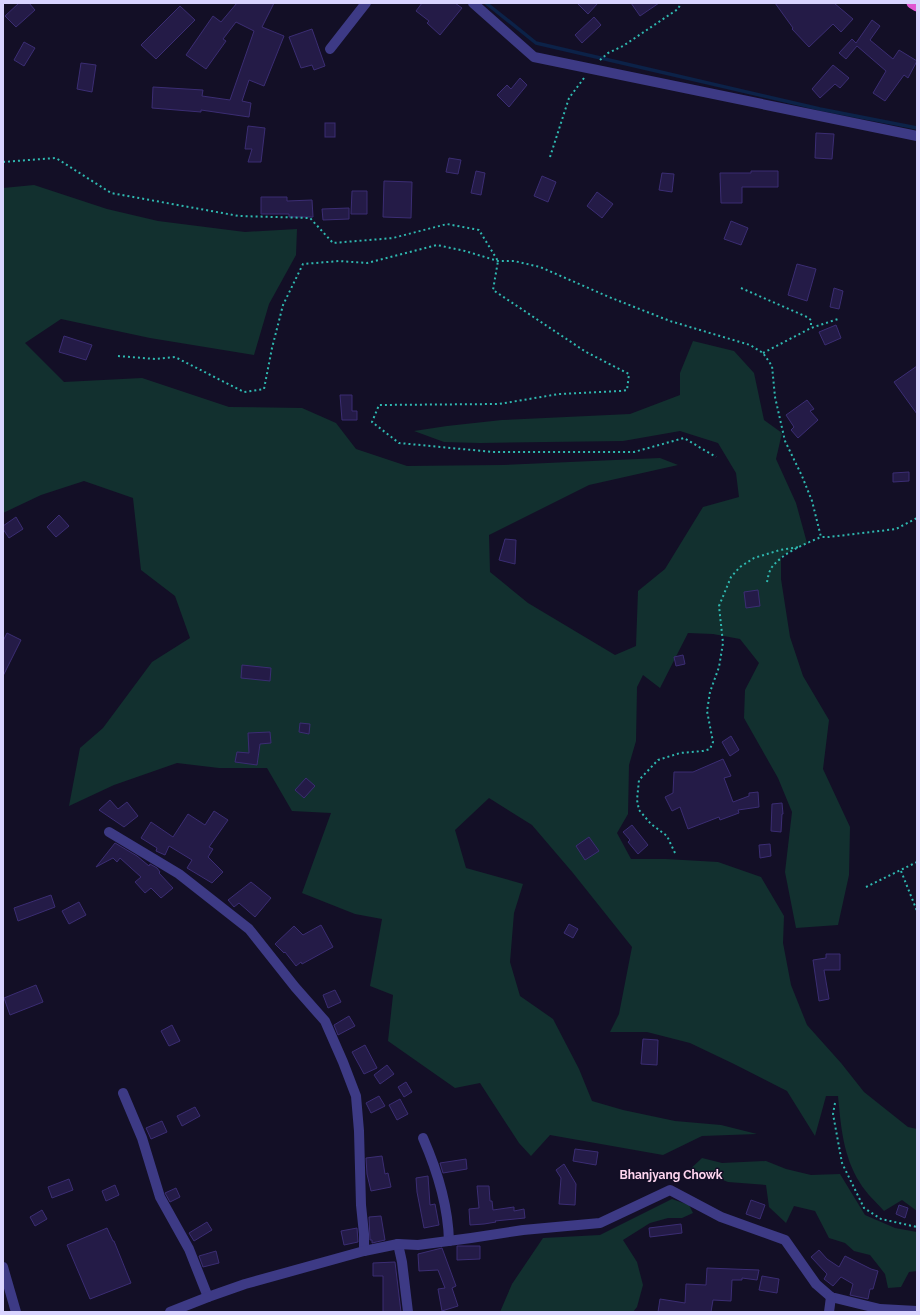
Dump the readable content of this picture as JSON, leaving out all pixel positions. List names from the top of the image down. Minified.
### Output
{"districts":["Bhanjyang Chowk"]}
